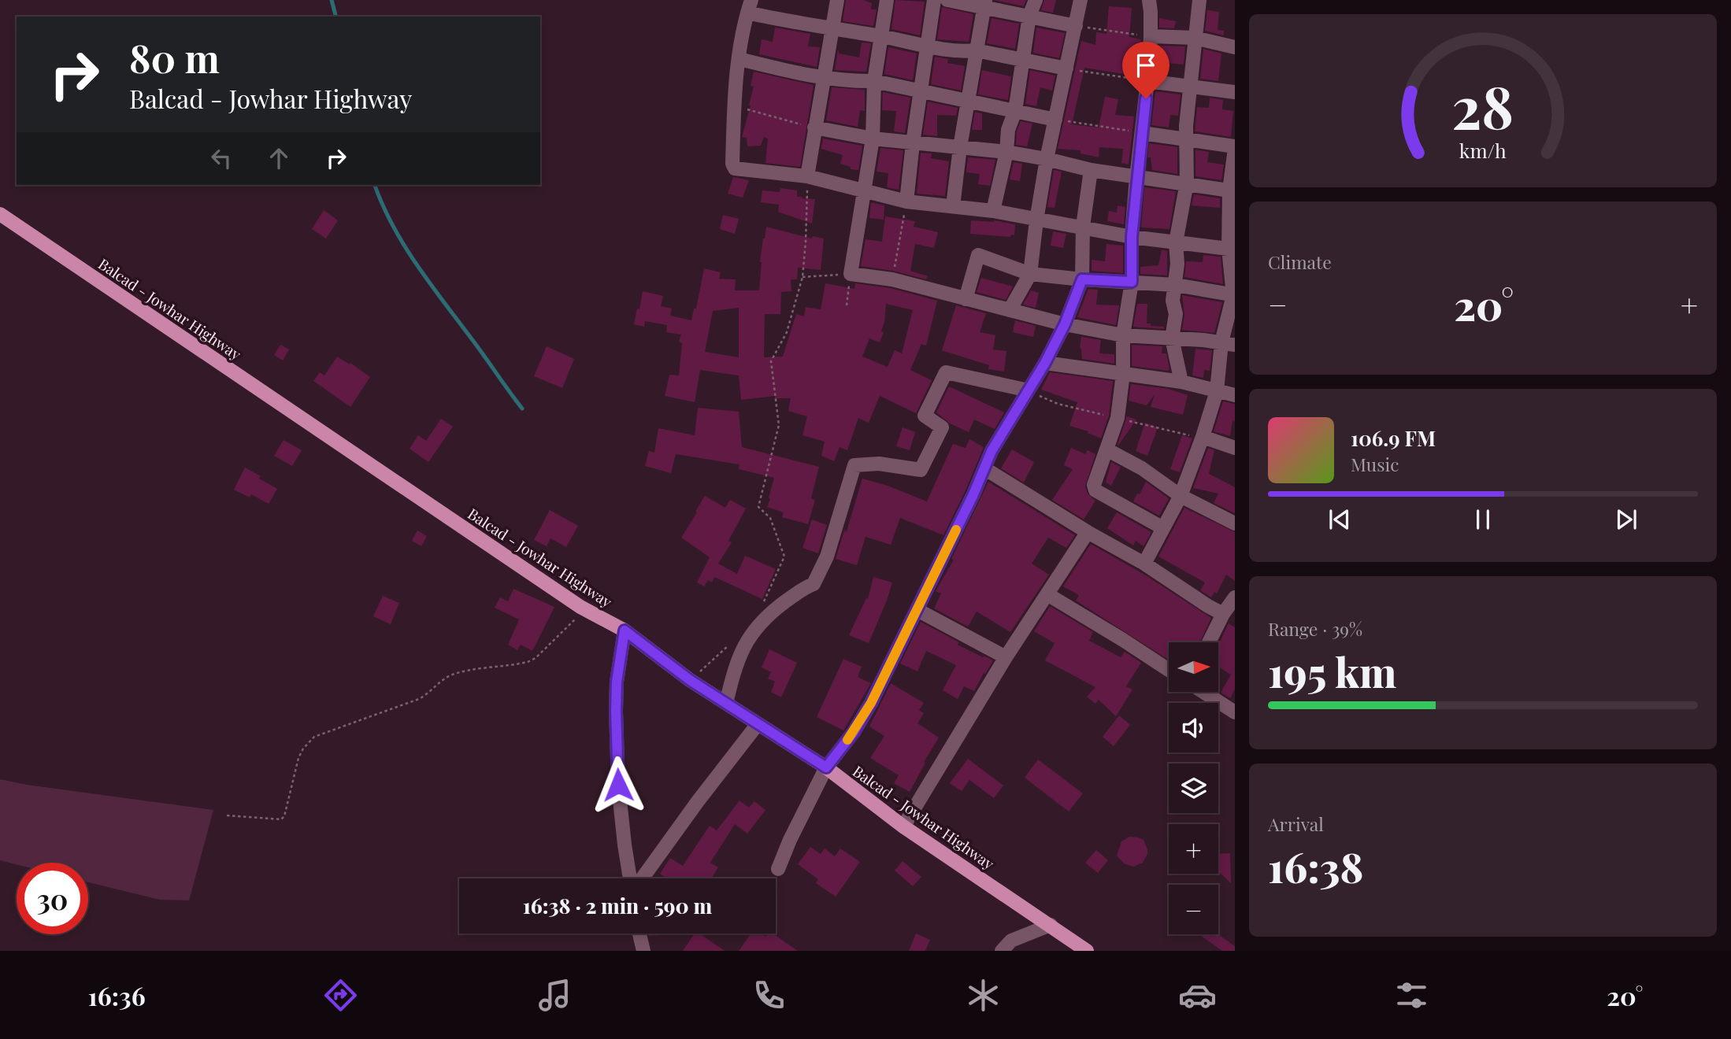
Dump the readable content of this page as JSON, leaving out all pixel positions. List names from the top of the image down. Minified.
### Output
{"streets":{"main road":["Balcad - Jowhar Highway"]},"north":"right","page":{"turn":["80 m","Balcad - Jowhar Highway"],"tile":["Climate",["Range · 39%","195 km"],["Arrival","16:38"]],"heat":["−","20°","+"],"song":["106.9 FM","Music"],"map_buttons":["+","−"],"limit":"30","trip":"16:38 · 2 min · 590 m","tabs":["16:36","20°"],"gauge":["28","km/h"]}}
